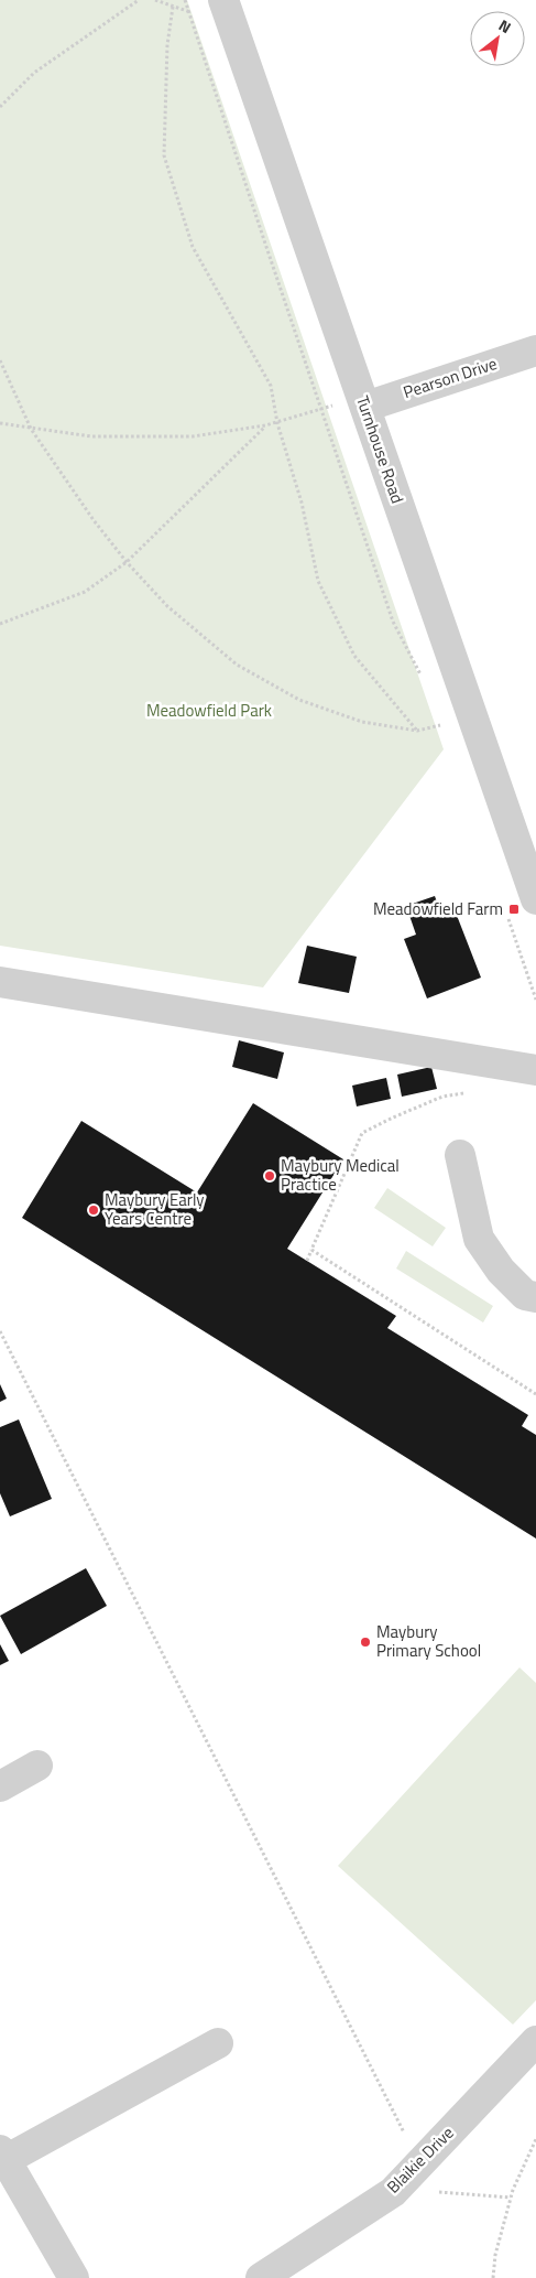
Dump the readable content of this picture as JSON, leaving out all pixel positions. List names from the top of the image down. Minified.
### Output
{"streets":{"street":["Pearson Drive","Turnhouse Road","Blaikie Drive"]},"crossings":[["Pearson Drive","Turnhouse Road"]],"parks":["Meadowfield Park"],"places":{"transit":["Meadowfield Farm"],"other":["Maybury Medical Practice","Maybury Early Years Centre","Maybury Primary School"]},"north":"top right"}
